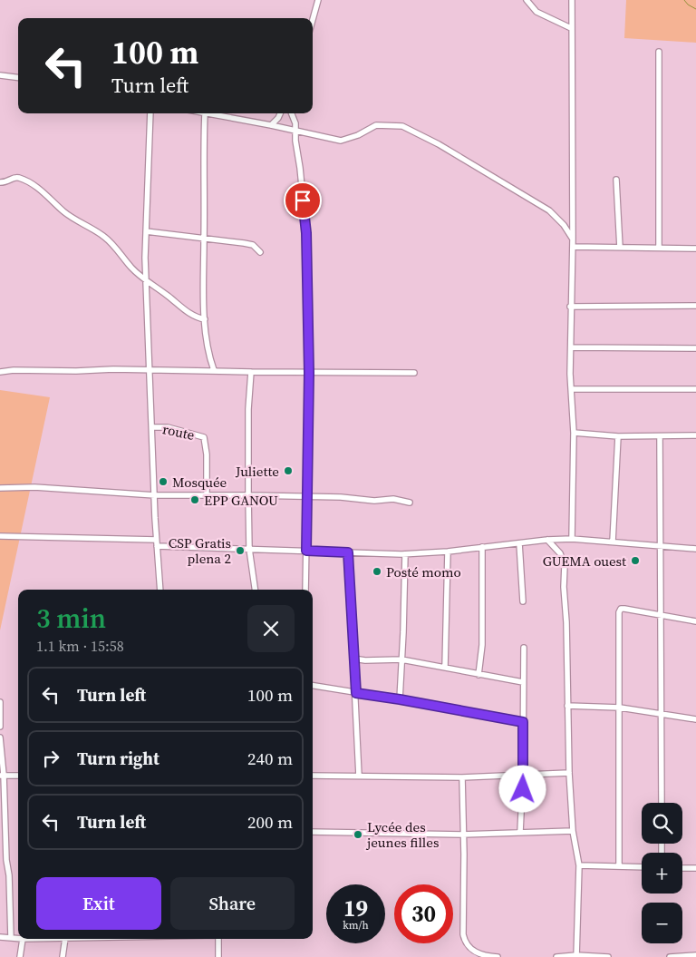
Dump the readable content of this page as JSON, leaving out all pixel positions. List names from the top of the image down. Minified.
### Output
{"streets":{"street":["route"]},"places":["Juliette","Mosquée","EPP GANOU","CSP Gratis plena 2","GUEMA ouest","Posté momo","Lycée des jeunes filles"],"page":{"turn":["100 m","Turn left"],"heading":["3 min","1.1 km · 15:58"],"list":[{"name":"Turn left","value":"100 m"},{"name":"Turn right","value":"240 m"},{"name":"Turn left","value":"200 m"}],"map_buttons":["+","−"],"buttons":["Exit","Share"],"speed":"19 km/h","limit":"30"}}
